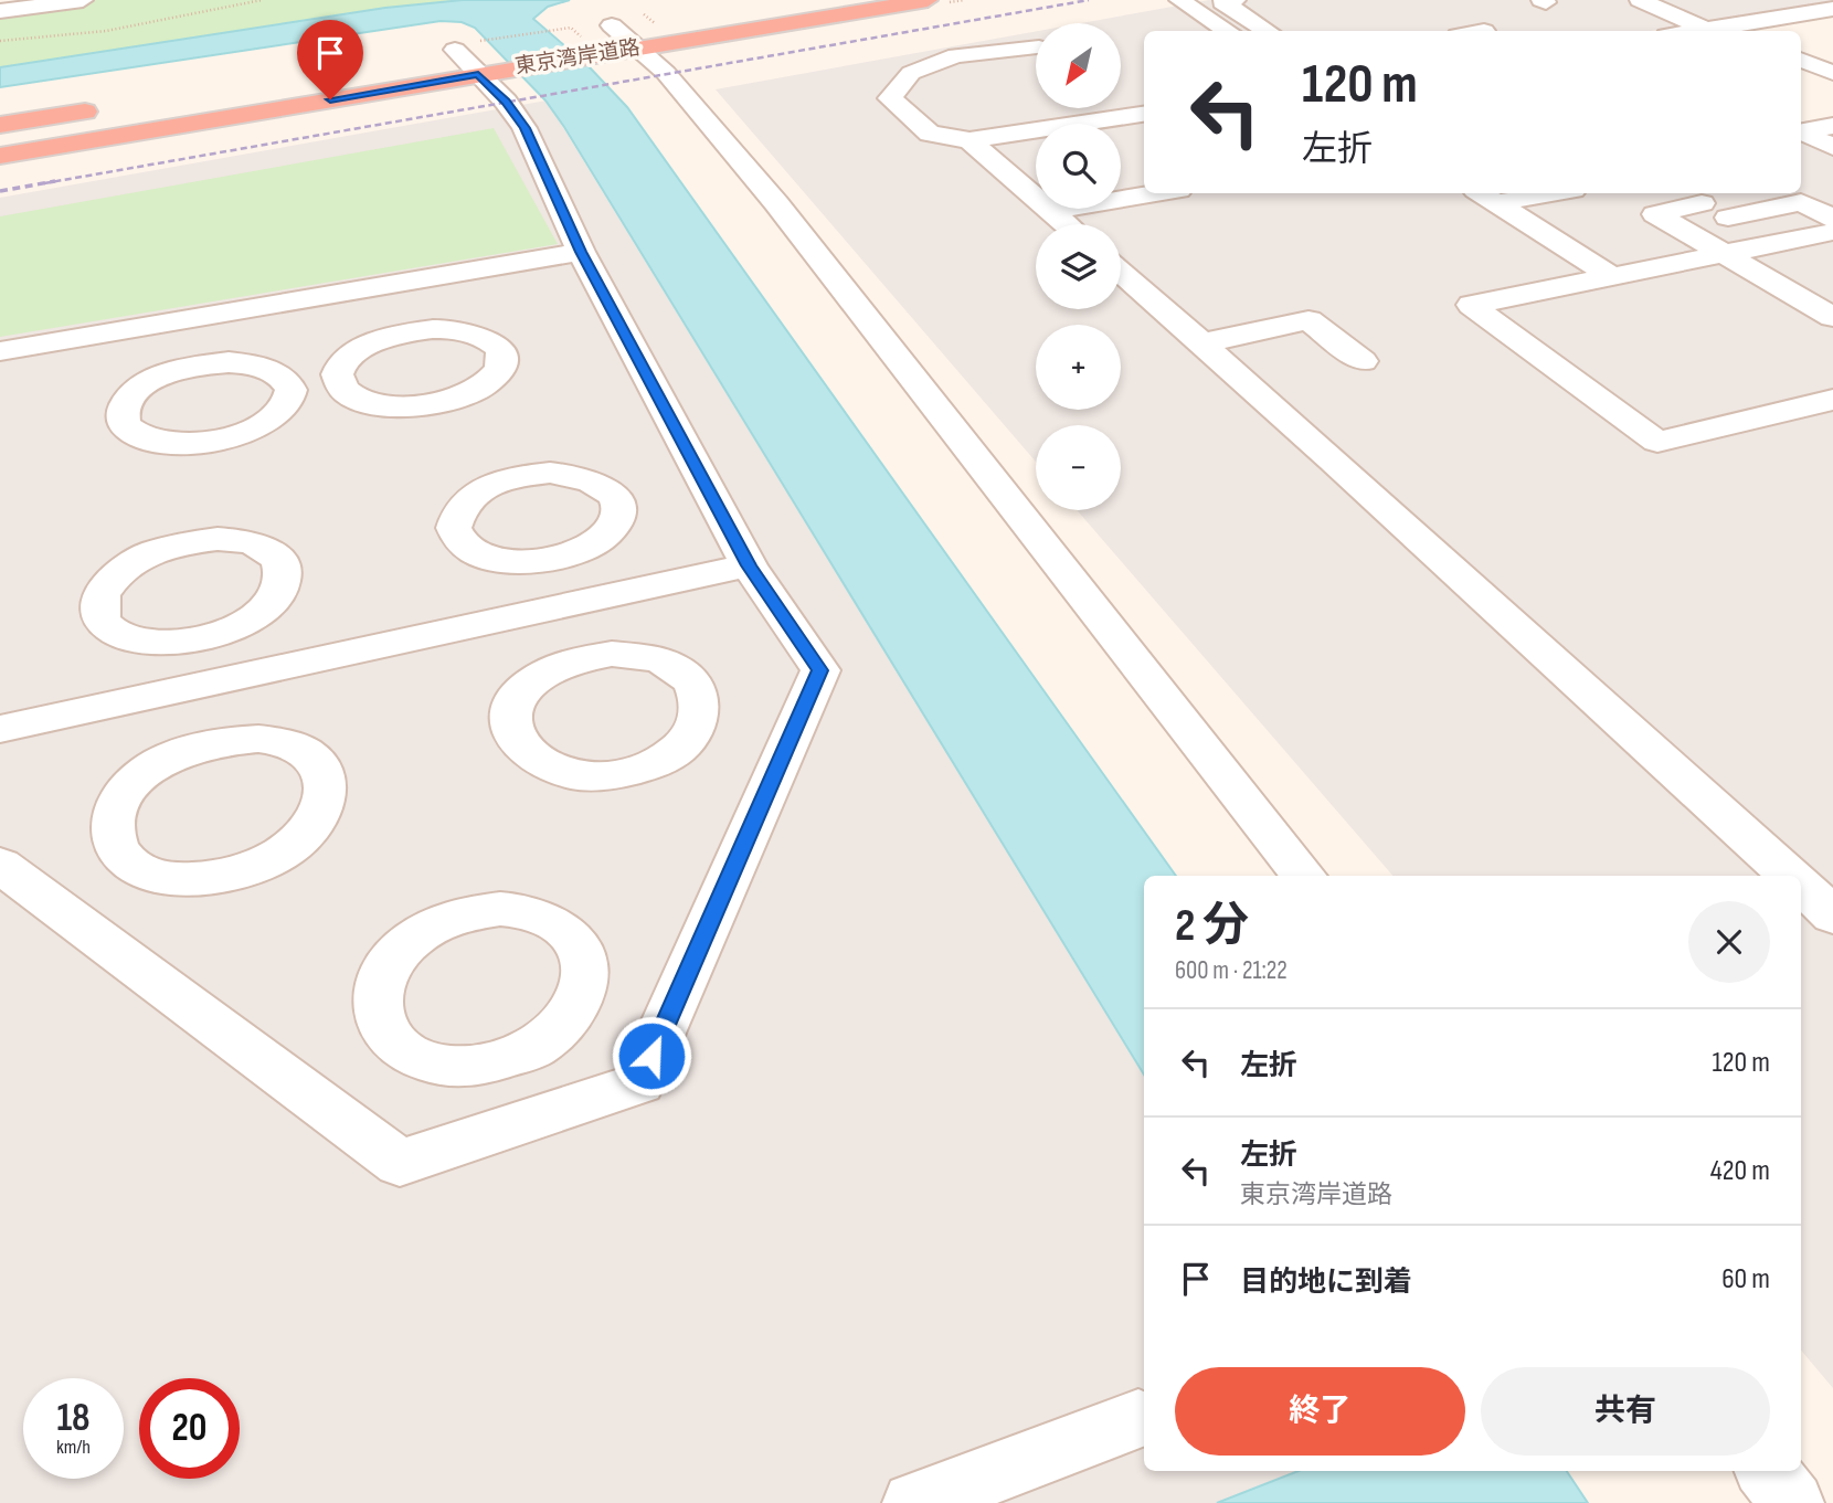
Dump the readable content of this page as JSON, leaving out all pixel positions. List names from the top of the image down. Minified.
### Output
{"streets":{"highway":["東京湾岸道路"]},"north":"bottom left","page":{"map_buttons":["+","−"],"turn":["120 m","左折"],"heading":["2 分","600 m · 21:22"],"list":[{"name":"左折","value":"120 m"},{"name":"左折","note":"東京湾岸道路","value":"420 m"},{"name":"目的地に到着","value":"60 m"}],"buttons":["終了","共有"],"speed":"18 km/h","limit":"20"}}
